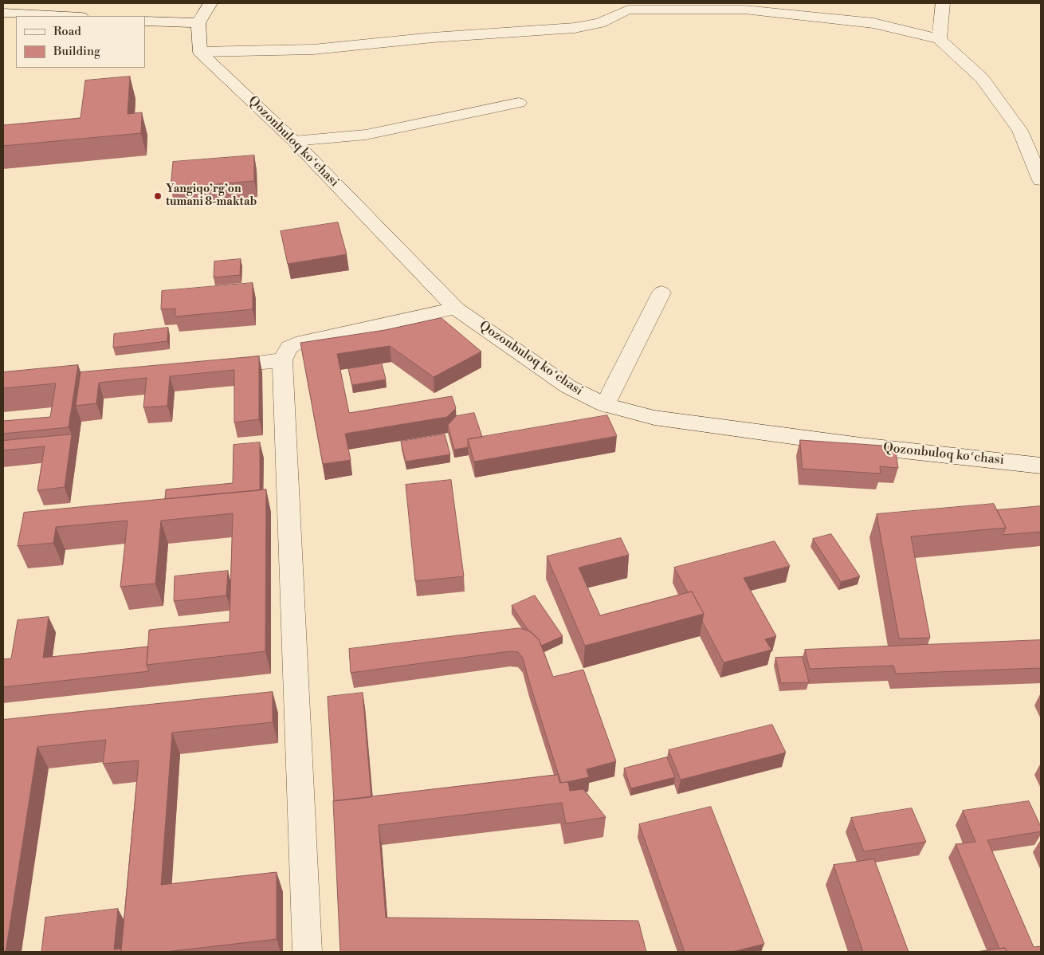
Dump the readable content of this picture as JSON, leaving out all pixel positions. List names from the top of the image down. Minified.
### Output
{"streets":{"street":["Qozonbuloq koʻchasi"]},"places":["Yangiqo’rg’on tumani 8-maktab"],"legend":["Road","Building"]}
